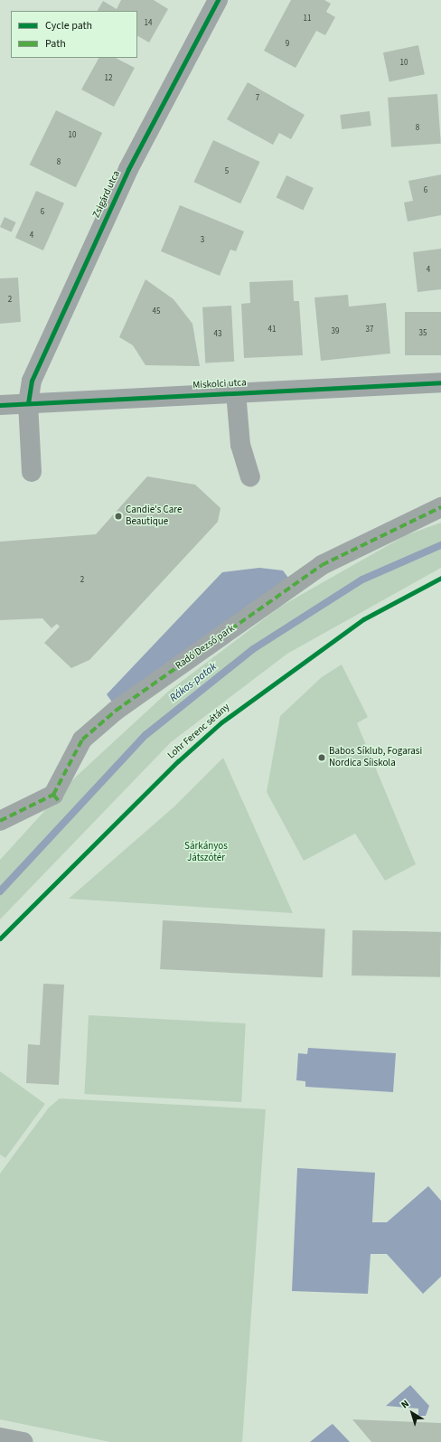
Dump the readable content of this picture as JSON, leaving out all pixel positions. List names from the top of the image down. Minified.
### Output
{"streets":{"street":["Zsigárd utca","Miskolci utca","Radó Dezső park"],"cycle path":["Lohr Ferenc sétány"]},"crossings":[["Zsigárd utca","Miskolci utca"]],"water":["Rákos-patak"],"parks":["Sárkányos Játszótér"],"places":["Candie's Care Beautique","Babos Síklub, Fogarasi Nordica Síiskola"],"house_numbers":["11","14","9","10","12","7","8","10","8","5","6","6","4","3","4","2","45","41","37","39","35","43","2"],"legend":["Cycle path","Path"],"north":"top left"}
